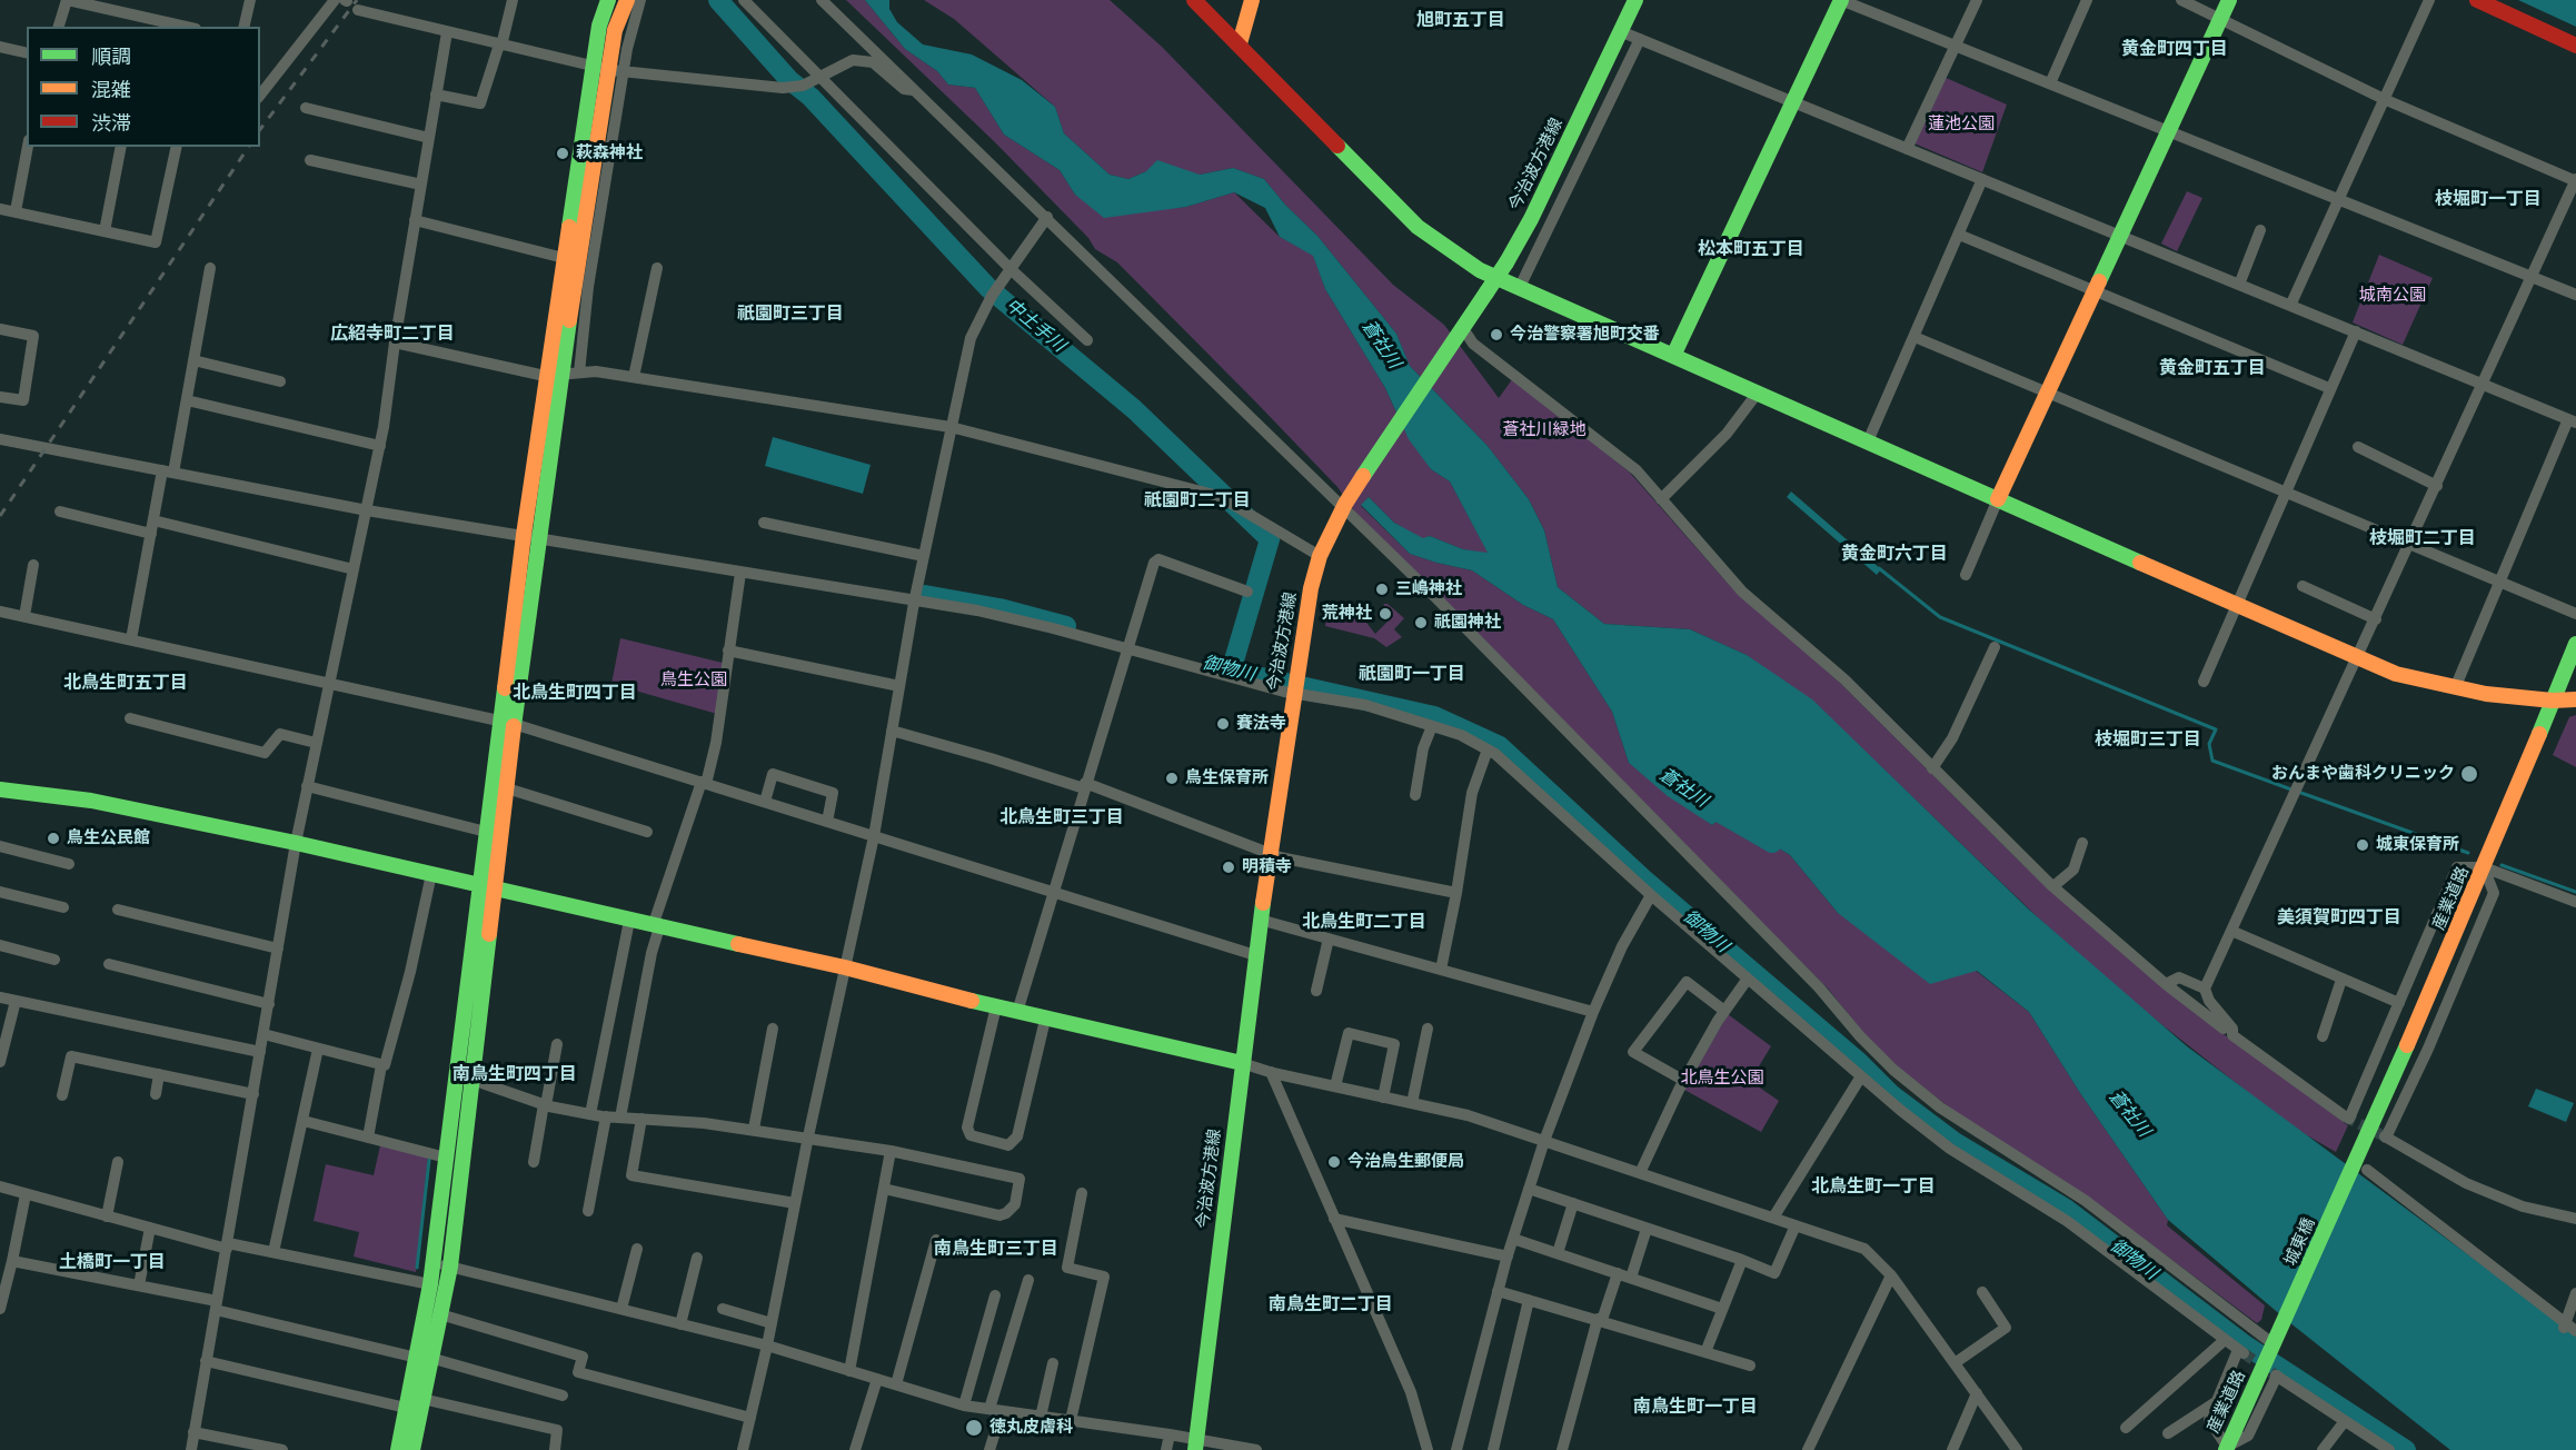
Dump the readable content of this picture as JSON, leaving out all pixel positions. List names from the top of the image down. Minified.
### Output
{"streets":{"street":["今治波方港線","産業道路","城東橋"]},"crossings":[["産業道路","城東橋"]],"districts":["旭町五丁目","黄金町四丁目","枝堀町一丁目","松本町五丁目","祇園町三丁目","広紹寺町二丁目","黄金町五丁目","祇園町二丁目","枝堀町二丁目","黄金町六丁目","祇園町一丁目","北鳥生町五丁目","北鳥生町四丁目","枝堀町三丁目","北鳥生町三丁目","美須賀町四丁目","北鳥生町二丁目","南鳥生町四丁目","北鳥生町一丁目","南鳥生町三丁目","土橋町一丁目","南鳥生町二丁目","南鳥生町一丁目"],"water":["中土手川","蒼社川","御物川"],"parks":["蓮池公園","城南公園","蒼社川緑地","鳥生公園","北鳥生公園"],"places":["萩森神社","今治警察署旭町交番","三嶋神社","荒神社","祇園神社","賽法寺","おんまや歯科クリニック","鳥生保育所","鳥生公民館","城東保育所","明積寺","今治鳥生郵便局","徳丸皮膚科"],"legend":["順調","混雑","渋滞"]}
